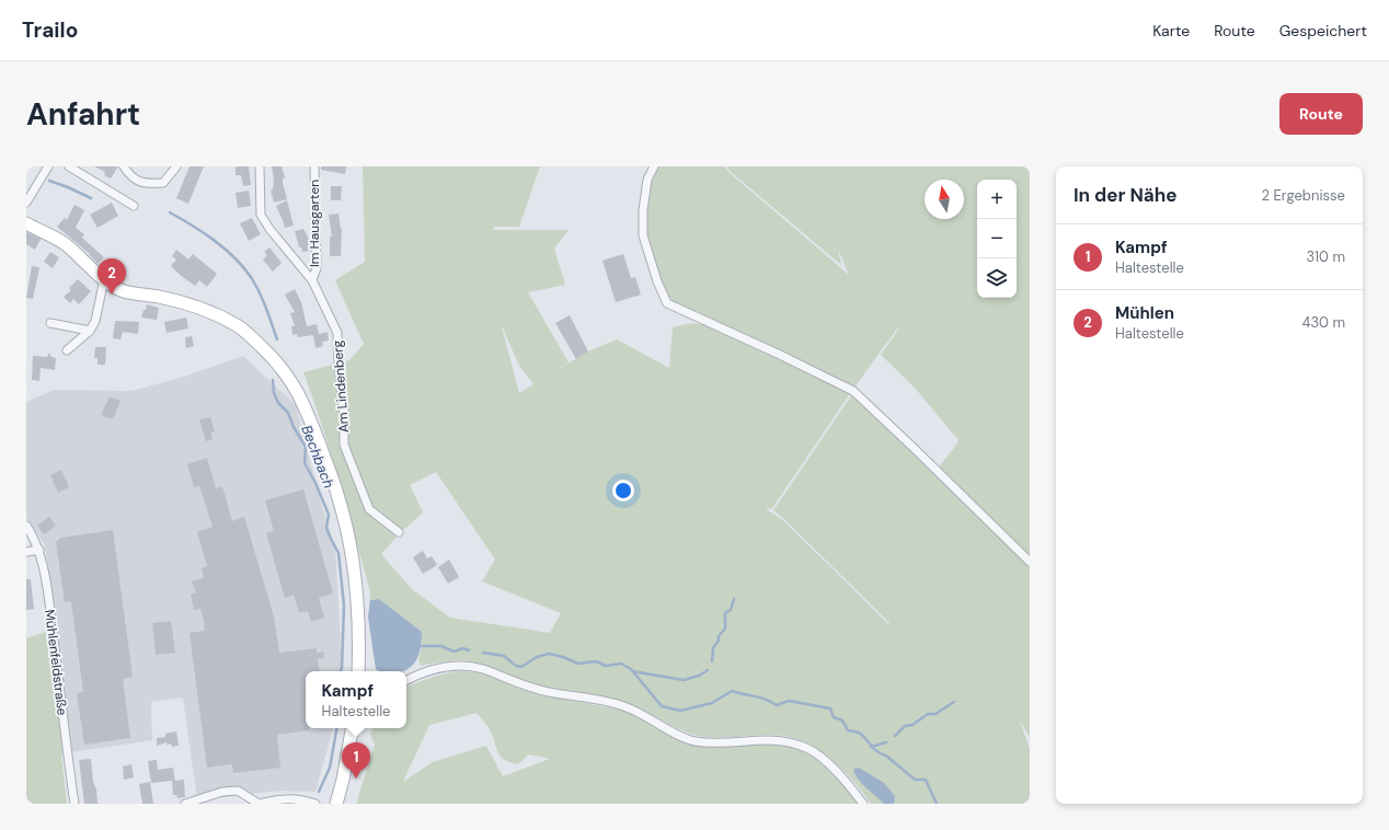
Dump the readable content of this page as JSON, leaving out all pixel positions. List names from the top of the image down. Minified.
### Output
{"streets":{"street":["Im Hausgarten","Am Lindenberg","Mühlenfeldstraße"]},"crossings":[["Im Hausgarten","Am Lindenberg"]],"water":["Bechbach"],"north":"top","page":{"header":"Trailo","nav":["Karte","Route","Gespeichert"],"buttons":"Route","title":"Anfahrt","heading":["In der Nähe","2 Ergebnisse"],"map_buttons":["+","−"],"list":[{"mark":"1","name":"Kampf","note":"Haltestelle","value":"310 m"},{"mark":"2","name":"Mühlen","note":"Haltestelle","value":"430 m"}],"pins":["2","1"],"popup":["Kampf","Haltestelle"]}}
